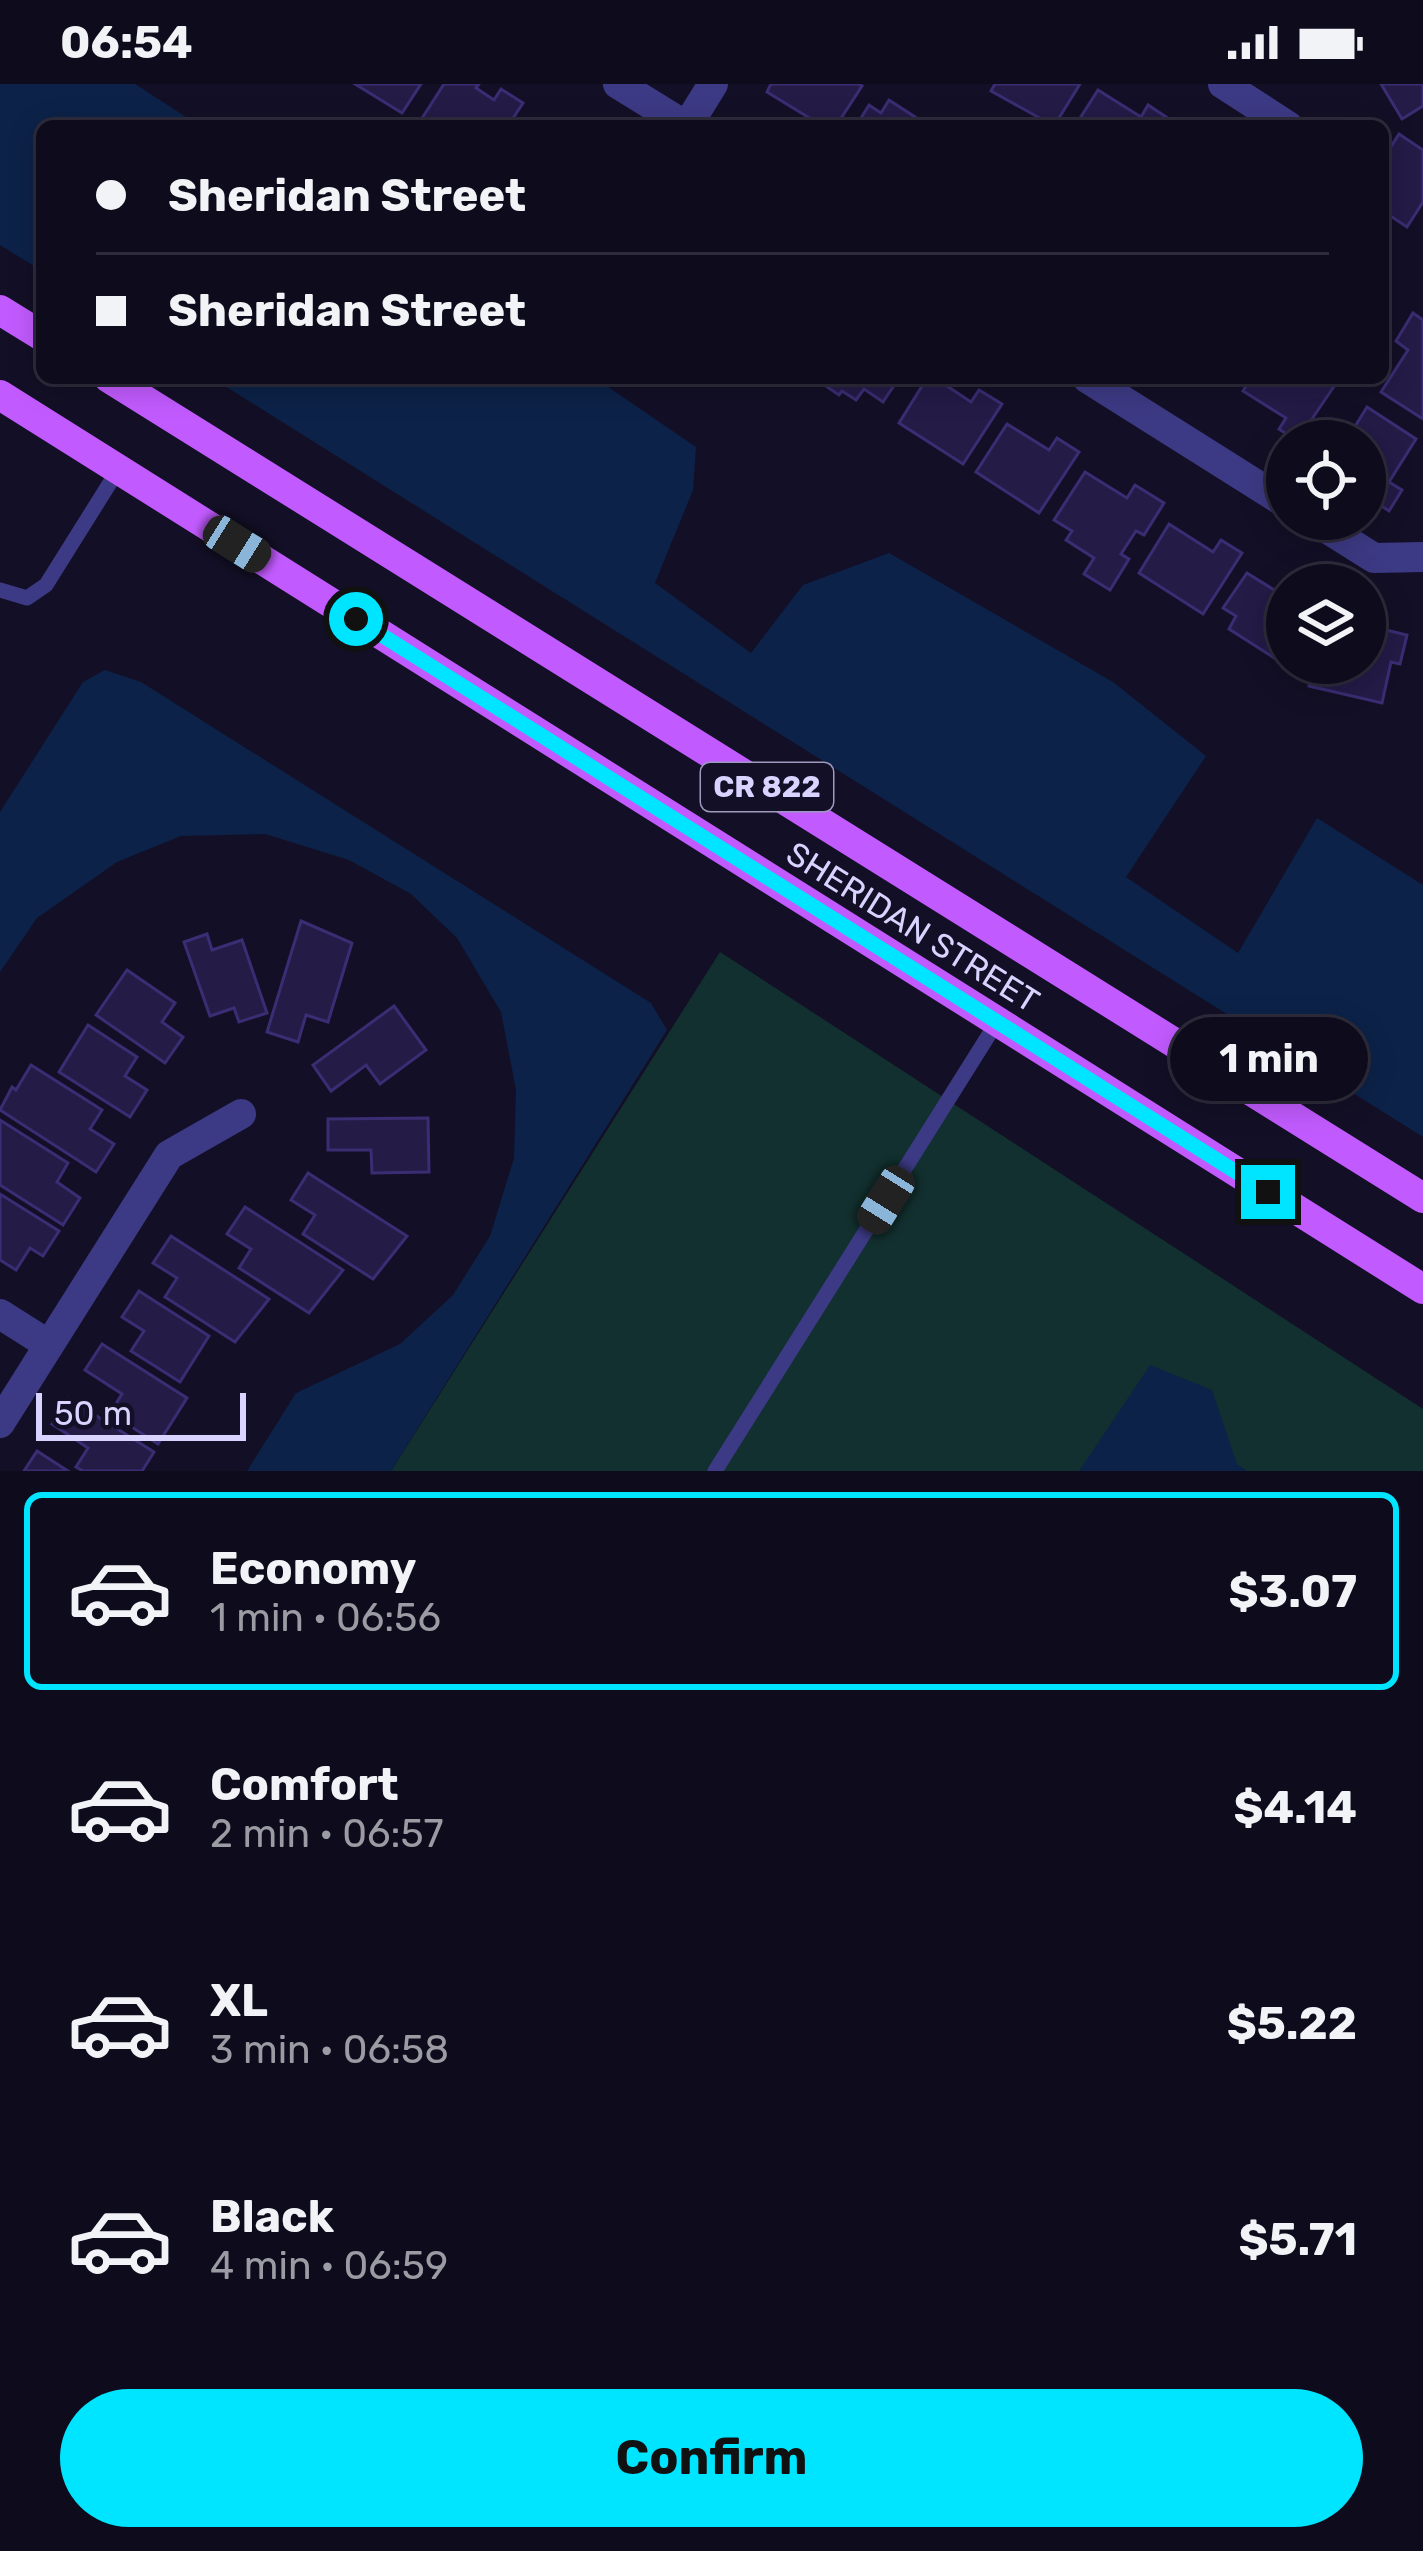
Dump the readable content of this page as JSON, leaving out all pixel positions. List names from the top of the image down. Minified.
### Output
{"streets":{"main road":["CR 822","SHERIDAN STREET"]},"scale_bar":"50 m","page":{"status":"06:54","banner":["Sheridan Street","Sheridan Street"],"bubble":"1 min","scale":"50 m","list":[{"name":"Economy","note":"1 min · 06:56","value":"$3.07"},{"name":"Comfort","note":"2 min · 06:57","value":"$4.14"},{"name":"XL","note":"3 min · 06:58","value":"$5.22"},{"name":"Black","note":"4 min · 06:59","value":"$5.71"}],"buttons":"Confirm"}}
